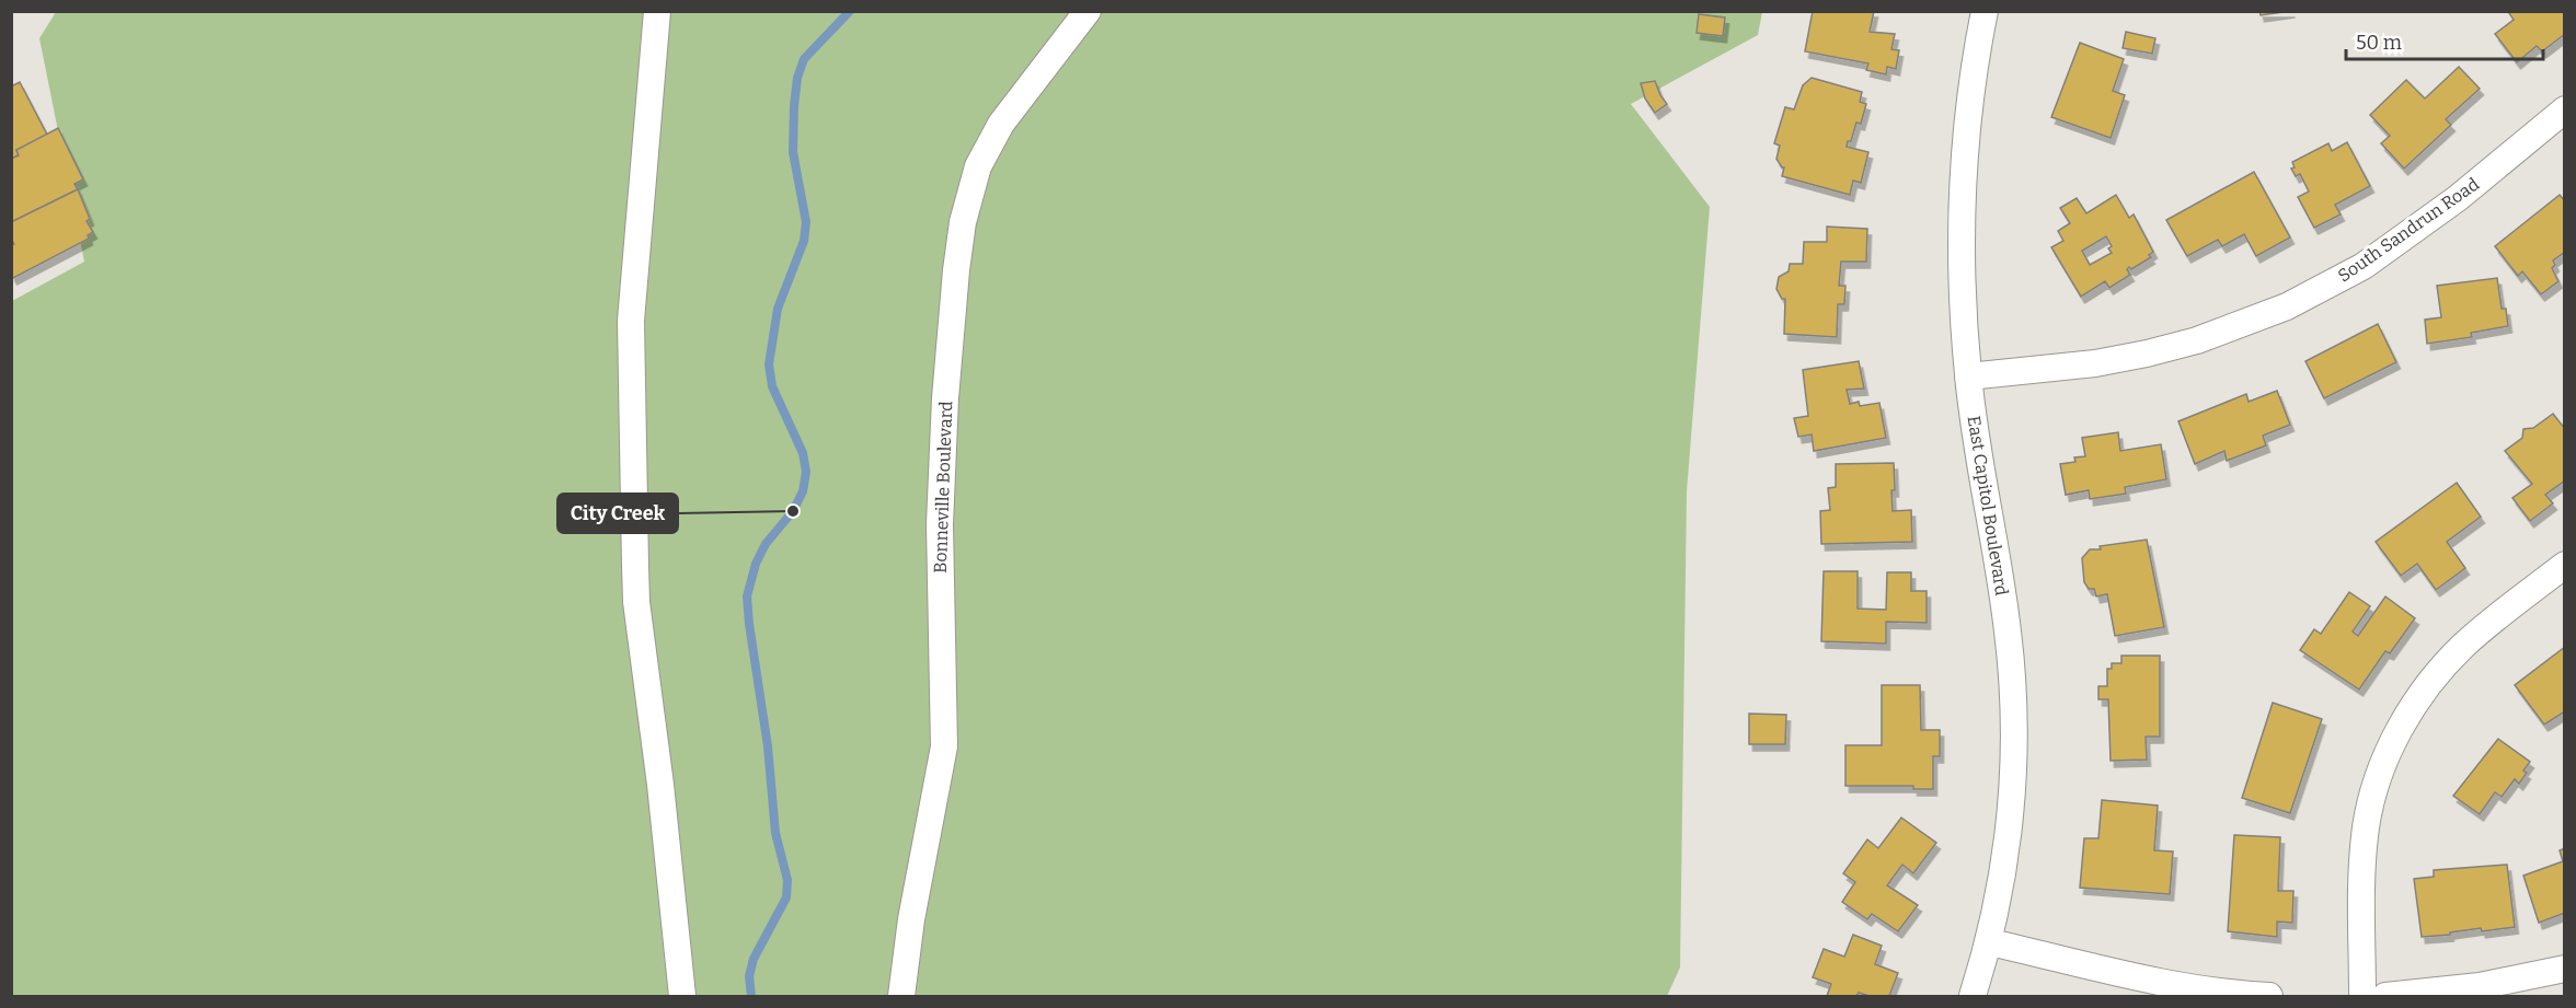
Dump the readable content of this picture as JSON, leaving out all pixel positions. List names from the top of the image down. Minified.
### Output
{"streets":{"street":["South Sandrun Road","Bonneville Boulevard","East Capitol Boulevard"]},"crossings":[["South Sandrun Road","East Capitol Boulevard"]],"places":["City Creek"],"scale_bar":"50 m"}
